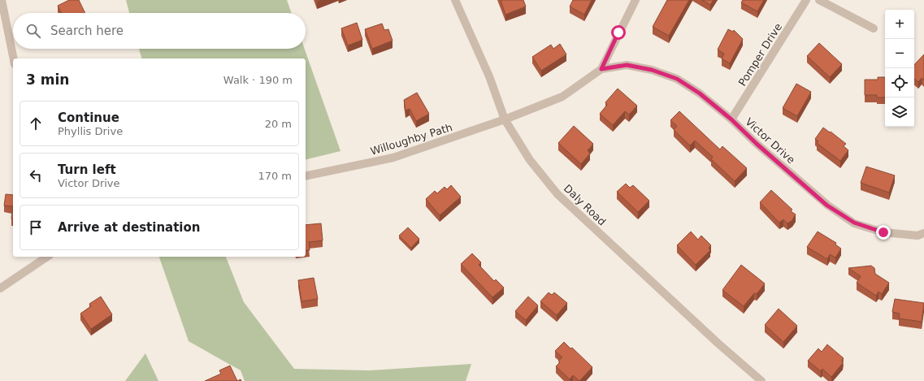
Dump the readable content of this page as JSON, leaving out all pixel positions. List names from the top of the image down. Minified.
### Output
{"streets":{"street":["Pomper Drive","Willoughby Path","Victor Drive","Daly Road"]},"crossings":[["Pomper Drive","Victor Drive"],["Willoughby Path","Victor Drive"],["Willoughby Path","Daly Road"]],"page":{"map_buttons":["+","−"],"search":"Search here","heading":["3 min","Walk · 190 m"],"list":[["Continue","Phyllis Drive","20 m"],["Turn left","Victor Drive","170 m"],"Arrive at destination"]}}
